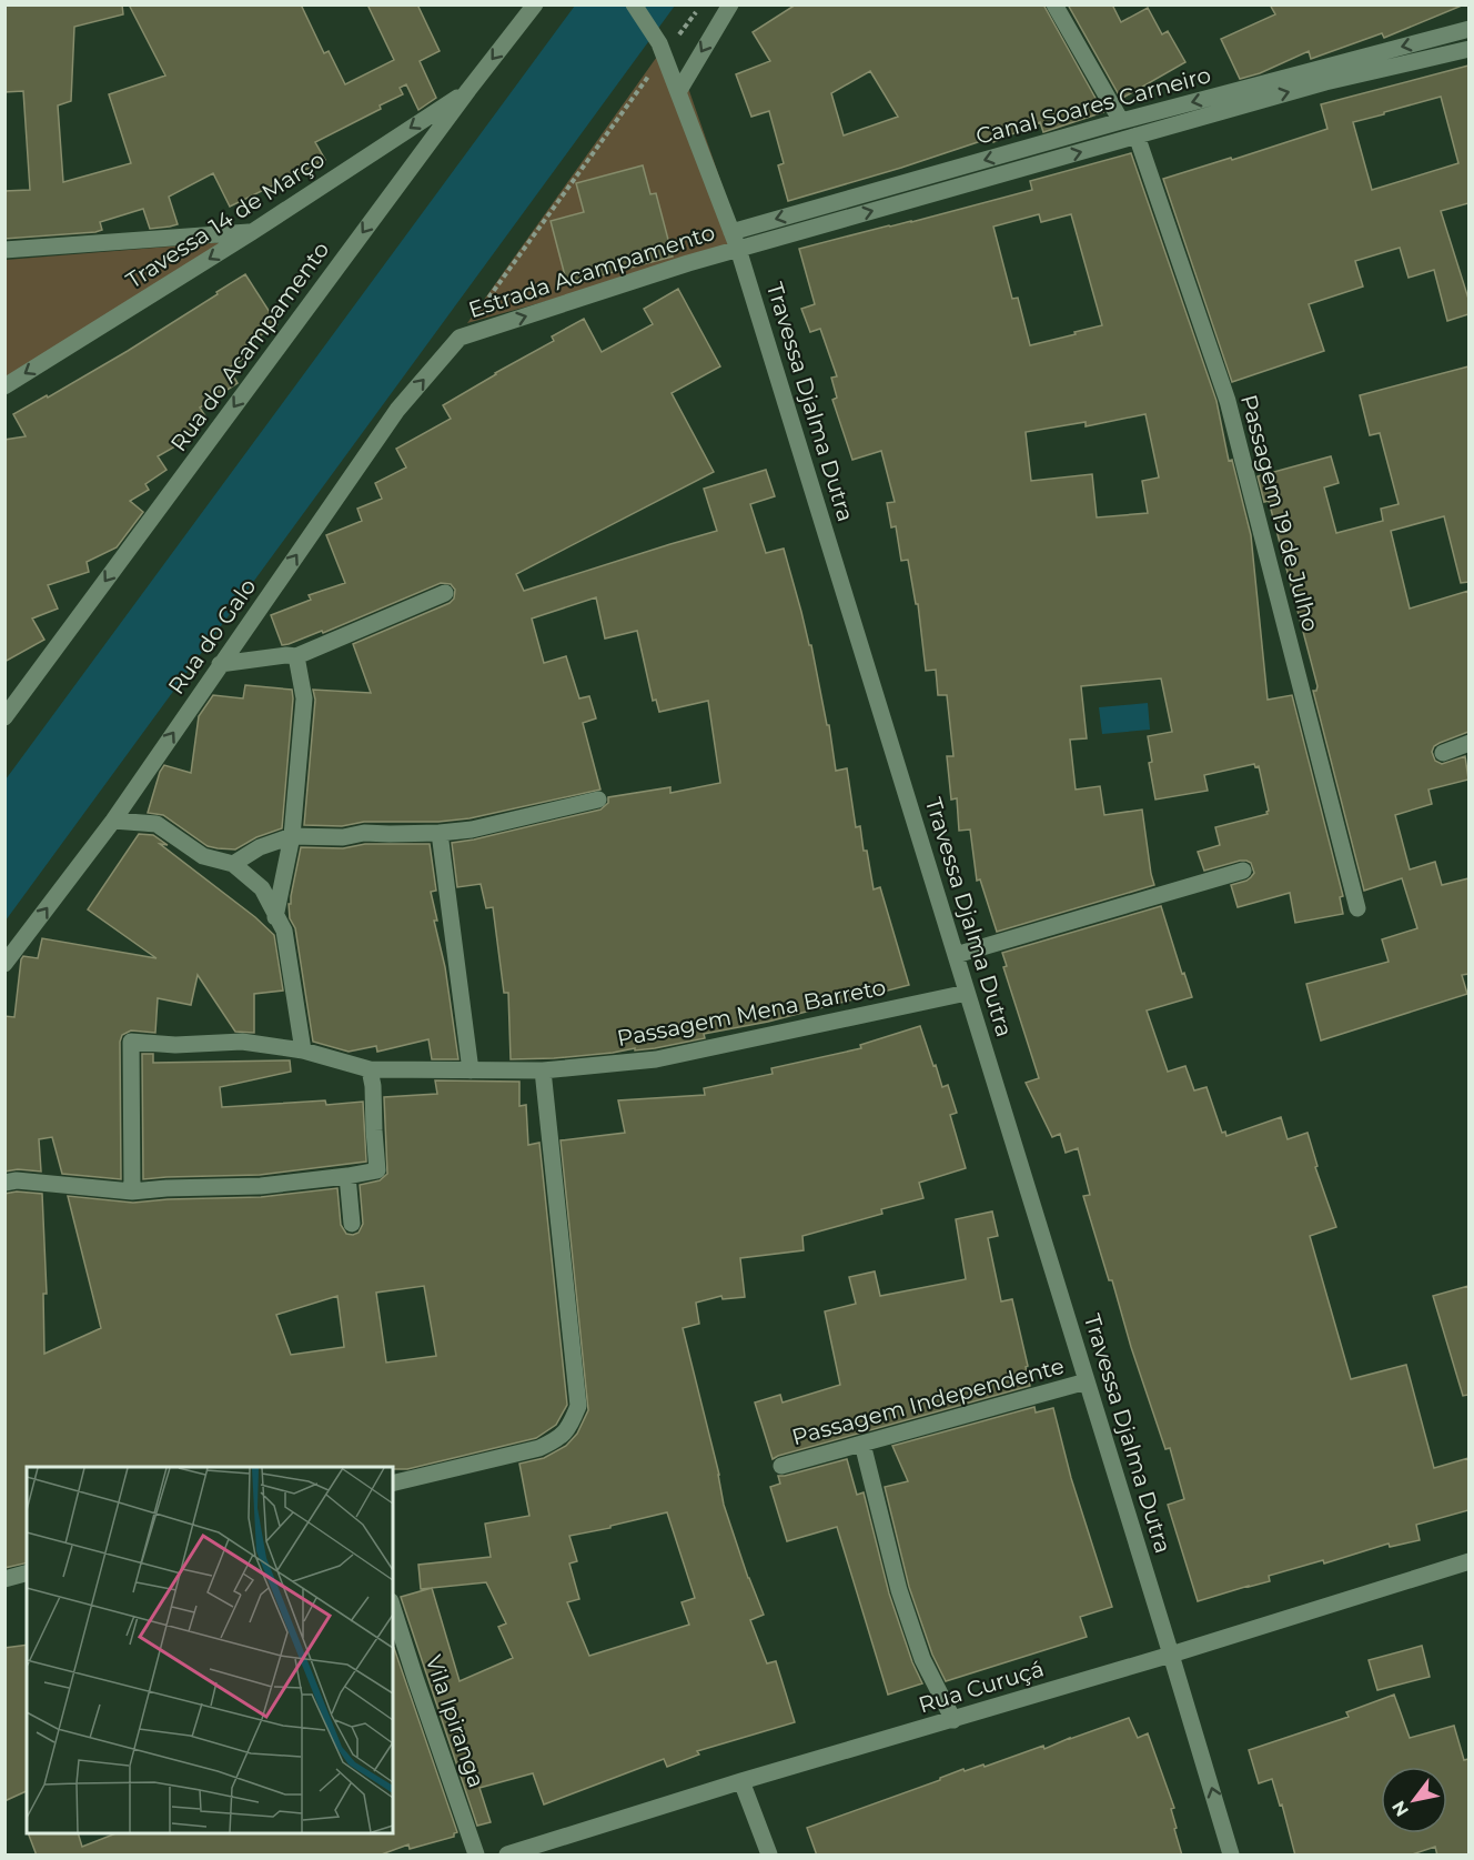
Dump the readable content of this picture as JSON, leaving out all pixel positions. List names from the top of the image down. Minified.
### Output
{"streets":{"street":["Canal Soares Carneiro","Travessa 14 de Março","Estrada Acampamento","Rua do Acampamento","Travessa Djalma Dutra","Passagem 19 de Julho","Rua do Galo","Passagem Mena Barreto","Passagem Independente","Rua Curuçá","Vila Ipiranga"]},"crossings":[["Canal Soares Carneiro","Estrada Acampamento"],["Canal Soares Carneiro","Travessa Djalma Dutra"],["Canal Soares Carneiro","Passagem 19 de Julho"],["Travessa 14 de Março","Rua do Acampamento"],["Estrada Acampamento","Travessa Djalma Dutra"],["Estrada Acampamento","Rua do Galo"],["Travessa Djalma Dutra","Passagem Mena Barreto"],["Travessa Djalma Dutra","Passagem Independente"],["Travessa Djalma Dutra","Rua Curuçá"]],"one_way":["Travessa 14 de Março","Estrada Acampamento","Rua do Acampamento","Rua do Galo"],"north":"bottom left"}
